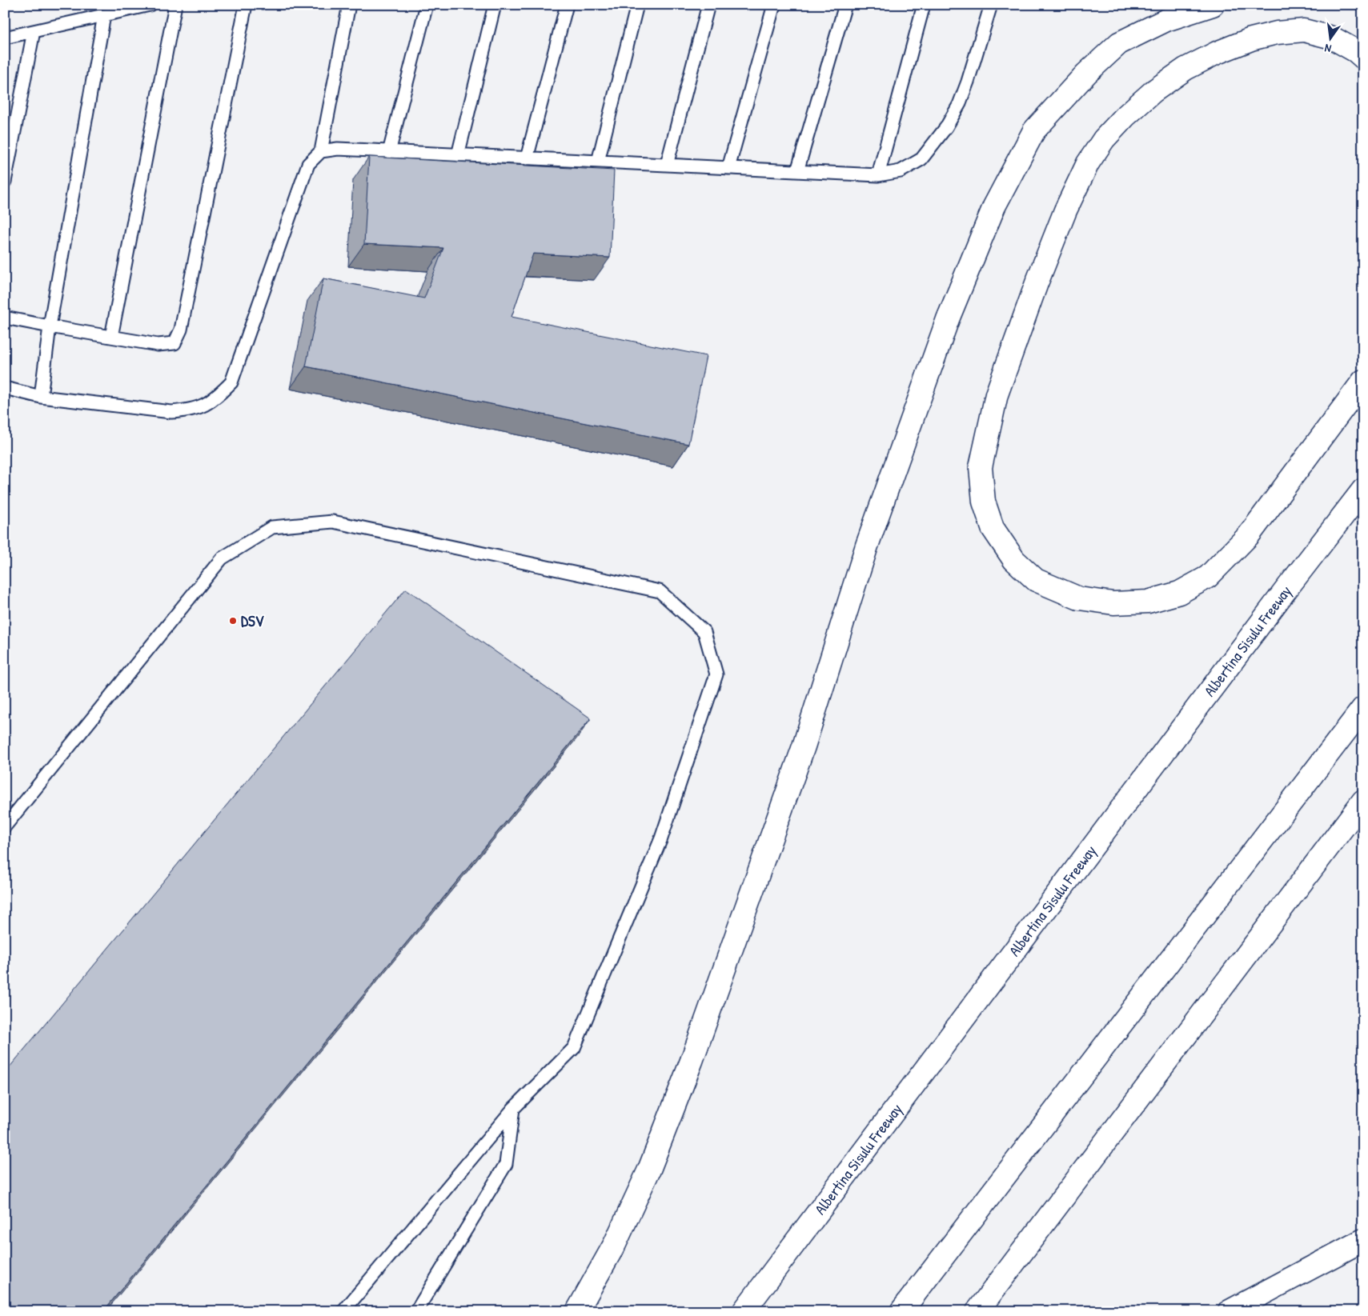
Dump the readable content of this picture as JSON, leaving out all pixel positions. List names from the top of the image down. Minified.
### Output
{"streets":{"highway":["Albertina Sisulu Freeway"]},"places":["DSV"],"north":"bottom"}
